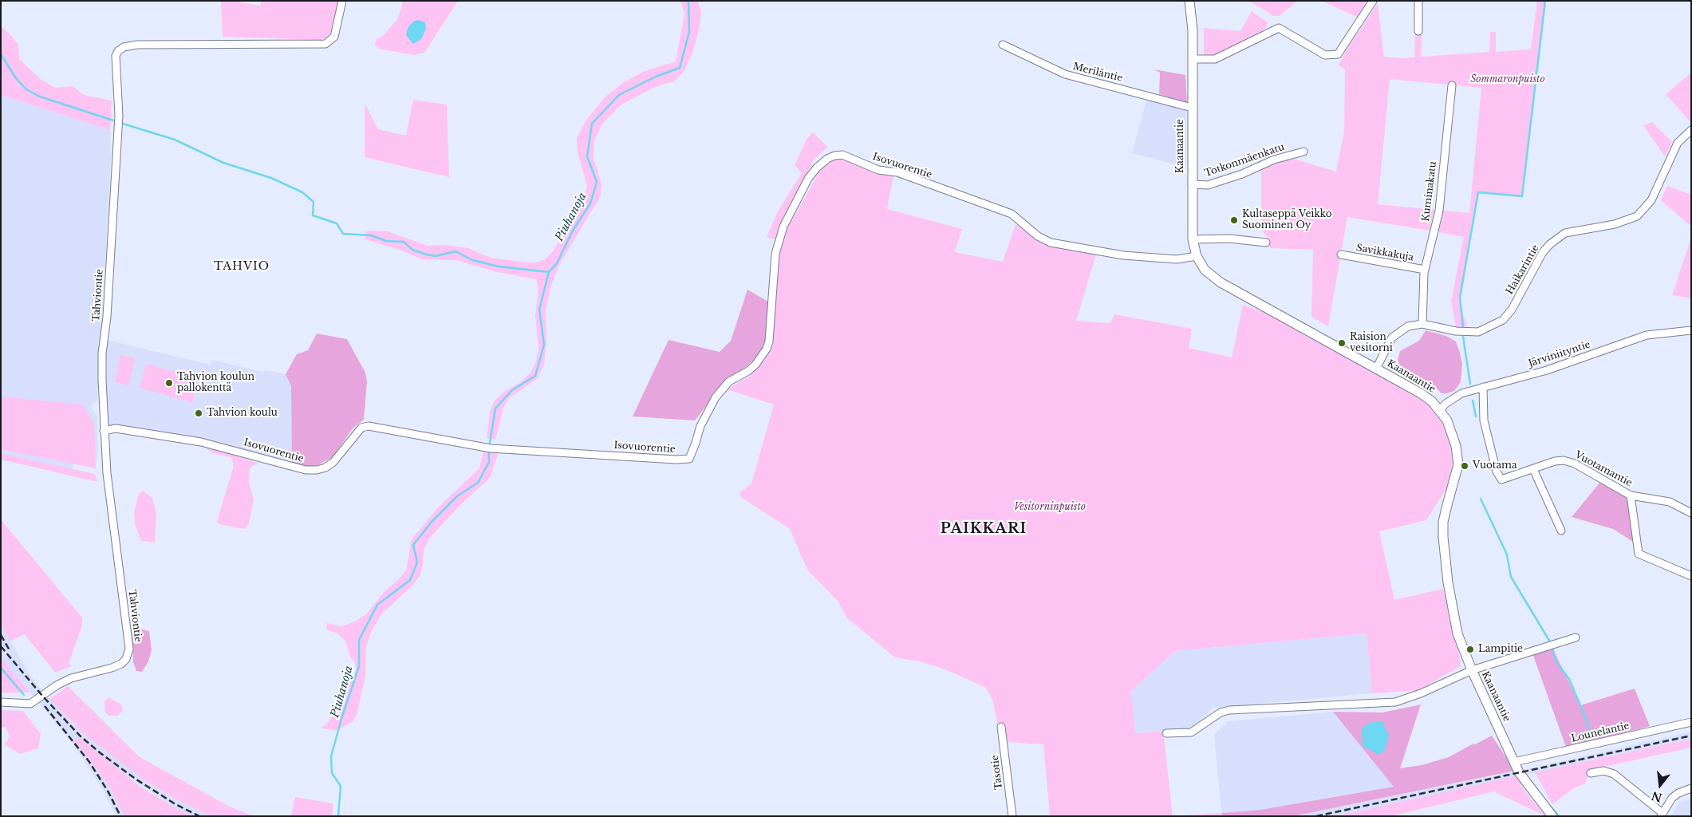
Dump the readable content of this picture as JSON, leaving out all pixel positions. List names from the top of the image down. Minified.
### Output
{"streets":{"street":["Meriläntie","Kaanaantie","Totkonmäenkatu","Isovuorentie","Kuminakatu","Savikkakuja","Haikarintie","Tahviontie","Järviniityntie","Vuotamantie","Lounelantie","Tasotie"]},"crossings":[["Meriläntie","Kaanaantie"],["Kaanaantie","Totkonmäenkatu"],["Kaanaantie","Isovuorentie"],["Kaanaantie","Haikarintie"],["Kaanaantie","Järviniityntie"],["Kaanaantie","Lounelantie"],["Isovuorentie","Tahviontie"],["Kuminakatu","Savikkakuja"],["Kuminakatu","Haikarintie"],["Järviniityntie","Vuotamantie"]],"districts":["TAHVIO","PAIKKARI"],"water":["Piuhanoja"],"parks":["Sommaronpuisto","Vesitorninpuisto"],"places":["Kultaseppä Veikko Suominen Oy","Raision vesitorni","Tahvion koulun pallokenttä","Tahvion koulu","Vuotama","Lampitie"],"north":"bottom"}
